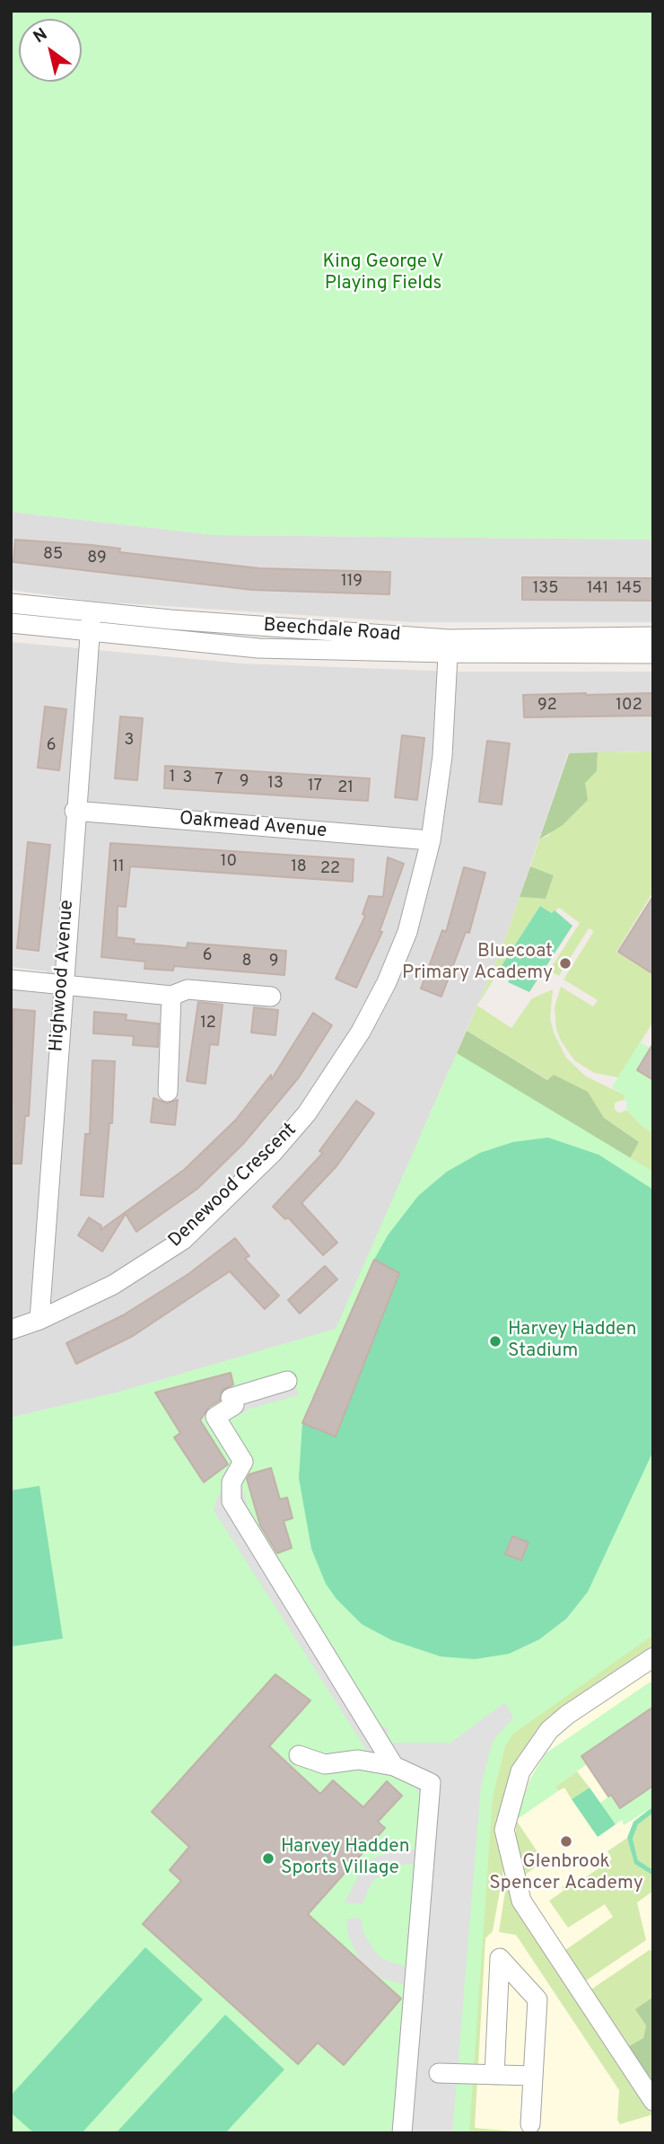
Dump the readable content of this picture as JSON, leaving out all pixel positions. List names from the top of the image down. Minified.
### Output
{"streets":{"street":["Beechdale Road","Oakmead Avenue","Highwood Avenue","Denewood Crescent"]},"crossings":[["Beechdale Road","Highwood Avenue"],["Beechdale Road","Denewood Crescent"],["Oakmead Avenue","Highwood Avenue"],["Oakmead Avenue","Denewood Crescent"],["Highwood Avenue","Denewood Crescent"]],"parks":["King George V Playing Fields"],"places":["Bluecoat Primary Academy","Harvey Hadden Stadium","Glenbrook Spencer Academy","Harvey Hadden Sports Village"],"house_numbers":["85","89","119","135","141","145","92","102","3","6","1","3","7","9","13","17","21","10","11","18","22","6","8","9","12"],"north":"top left"}
